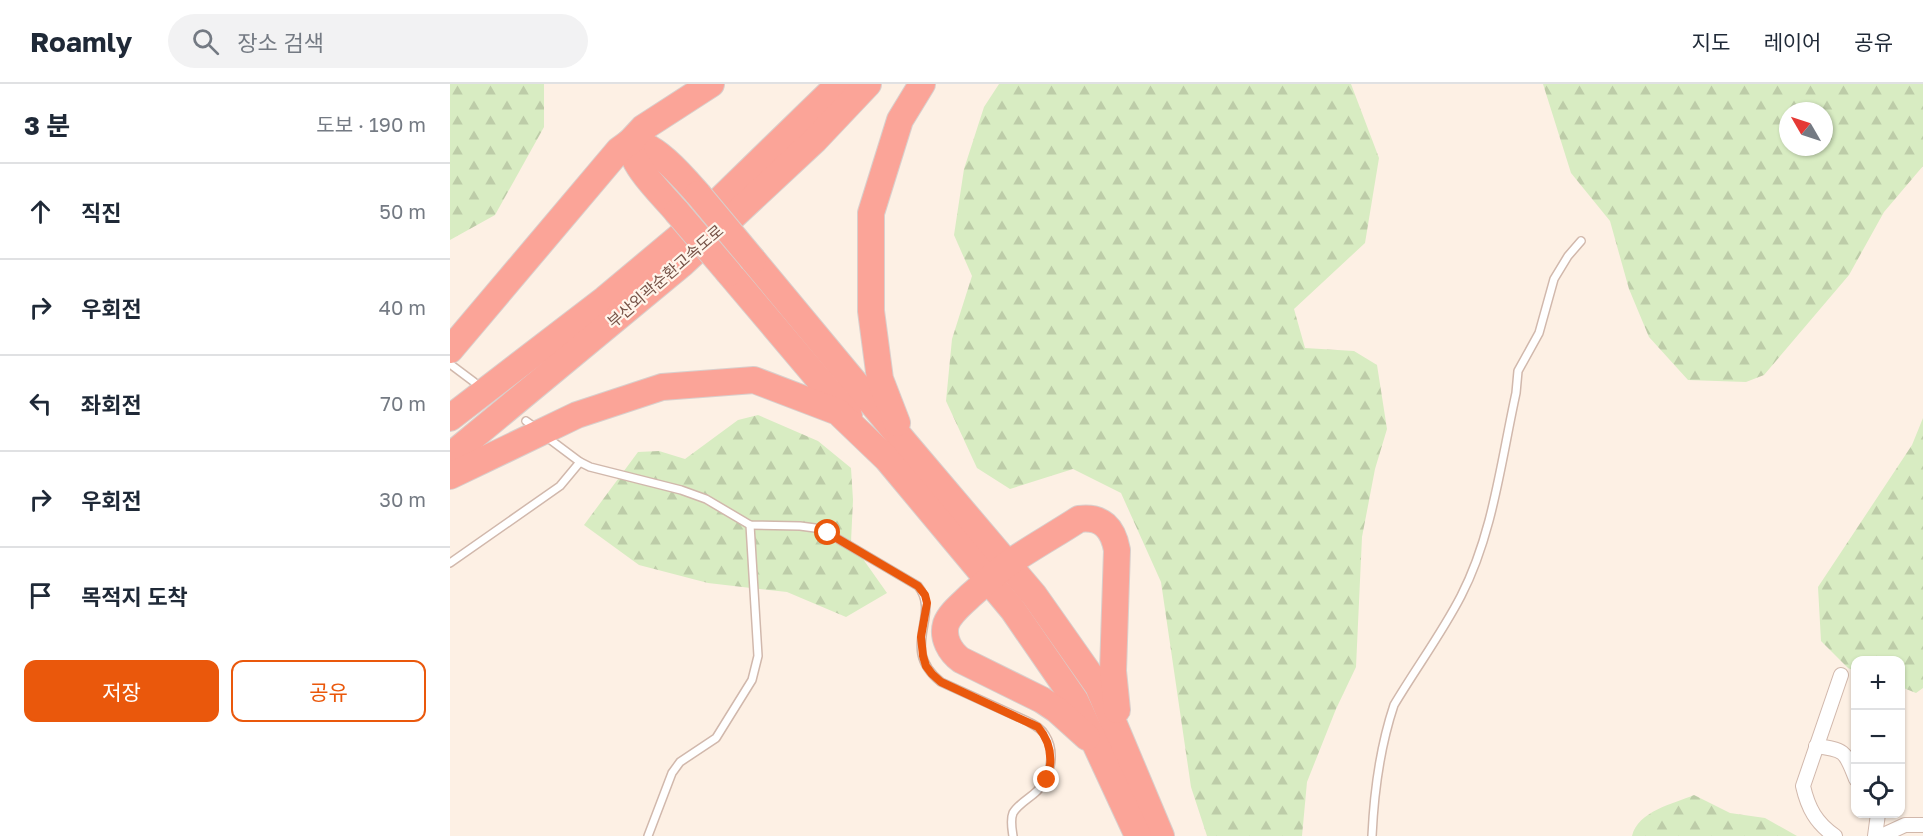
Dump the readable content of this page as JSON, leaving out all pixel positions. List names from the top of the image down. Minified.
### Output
{"streets":{"highway":["부산외곽순환고속도로"]},"north":"top left","page":{"header":"Roamly","search":"장소 검색","nav":["지도","레이어","공유"],"heading":["3 분","도보 · 190 m"],"list":[["직진","50 m"],["우회전","40 m"],["좌회전","70 m"],["우회전","30 m"],"목적지 도착"],"buttons":["저장","공유"],"map_buttons":["+","−"]}}
